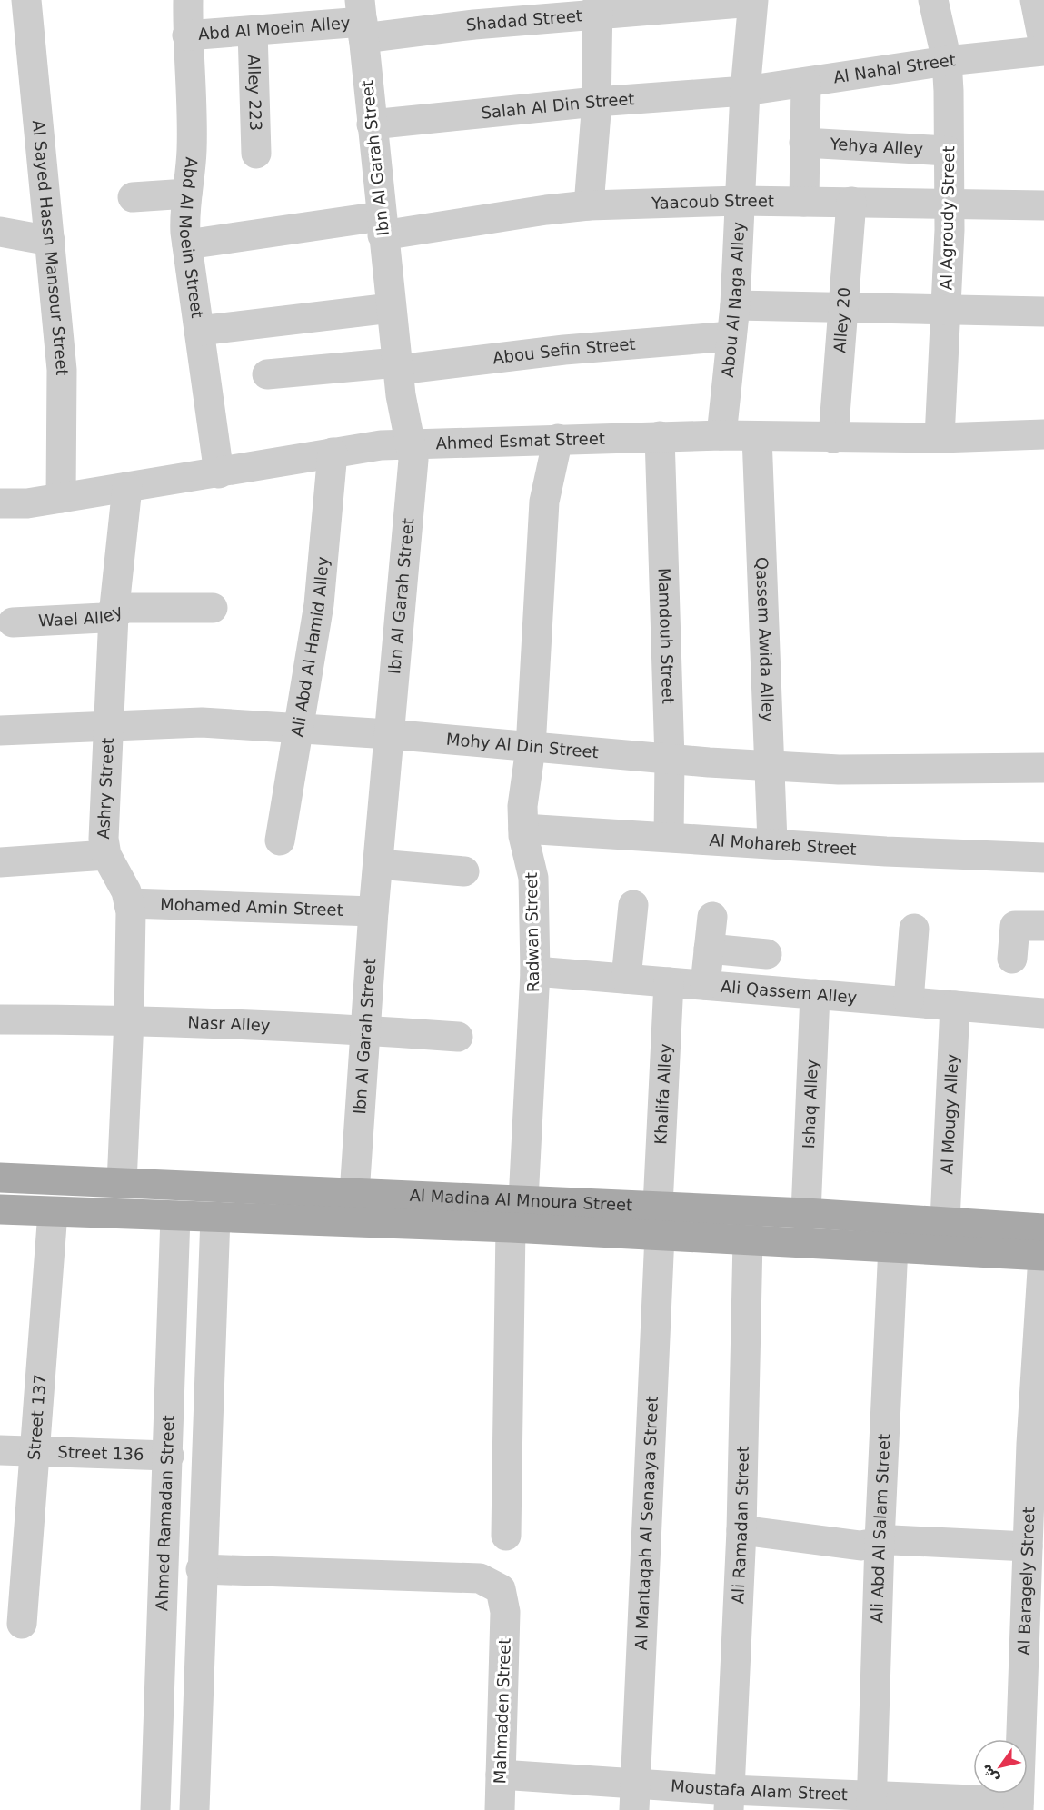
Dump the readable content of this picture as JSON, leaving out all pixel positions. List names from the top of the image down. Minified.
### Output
{"streets":{"main road":["Al Madina Al Mnoura Street"],"street":["Shadad Street","Abd Al Moein Alley","Al Nahal Street","Alley 223","Salah Al Din Street","Yehya Alley","Ibn Al Garah Street","Yaacoub Street","Al Agroudy Street","Abd Al Moein Street","Al Sayed Hassn Mansour Street","Abou Al Naga Alley","Alley 20","Abou Sefin Street","Ahmed Esmat Street","Wael Alley","Mamdouh Street","Qassem Awida Alley","Ali Abd Al Hamid Alley","Mohy Al Din Street","Ashry Street","Al Mohareb Street","Mohamed Amin Street","Radwan Street","Ali Qassem Alley","Nasr Alley","Khalifa Alley","Ishaq Alley","Al Mougy Alley","Street 137","Street 136","Ahmed Ramadan Street","Al Mantaqah Al Senaaya Street","Ali Ramadan Street","Ali Abd Al Salam Street","Al Baragely Street","Mahmaden Street","Moustafa Alam Street"]},"crossings":[["Shadad Street","Abd Al Moein Alley"],["Shadad Street","Ibn Al Garah Street"],["Shadad Street","Abou Al Naga Alley"],["Abd Al Moein Alley","Alley 223"],["Abd Al Moein Alley","Ibn Al Garah Street"],["Abd Al Moein Alley","Abd Al Moein Street"],["Al Nahal Street","Salah Al Din Street"],["Al Nahal Street","Al Agroudy Street"],["Al Nahal Street","Abou Al Naga Alley"],["Salah Al Din Street","Ibn Al Garah Street"],["Salah Al Din Street","Abou Al Naga Alley"],["Yehya Alley","Al Agroudy Street"],["Ibn Al Garah Street","Yaacoub Street"],["Ibn Al Garah Street","Abou Sefin Street"],["Ibn Al Garah Street","Ahmed Esmat Street"],["Ibn Al Garah Street","Mohy Al Din Street"],["Ibn Al Garah Street","Mohamed Amin Street"],["Ibn Al Garah Street","Nasr Alley"],["Ibn Al Garah Street","Al Madina Al Mnoura Street"],["Yaacoub Street","Al Agroudy Street"],["Yaacoub Street","Abd Al Moein Street"],["Yaacoub Street","Abou Al Naga Alley"],["Yaacoub Street","Alley 20"],["Al Agroudy Street","Ahmed Esmat Street"],["Abd Al Moein Street","Ahmed Esmat Street"],["Al Sayed Hassn Mansour Street","Ahmed Esmat Street"],["Abou Al Naga Alley","Abou Sefin Street"],["Abou Al Naga Alley","Ahmed Esmat Street"],["Alley 20","Ahmed Esmat Street"],["Ahmed Esmat Street","Mamdouh Street"],["Ahmed Esmat Street","Qassem Awida Alley"],["Ahmed Esmat Street","Ali Abd Al Hamid Alley"],["Ahmed Esmat Street","Ashry Street"],["Ahmed Esmat Street","Radwan Street"],["Wael Alley","Ashry Street"],["Mamdouh Street","Mohy Al Din Street"],["Mamdouh Street","Al Mohareb Street"],["Qassem Awida Alley","Mohy Al Din Street"],["Qassem Awida Alley","Al Mohareb Street"],["Ali Abd Al Hamid Alley","Mohy Al Din Street"],["Mohy Al Din Street","Ashry Street"],["Mohy Al Din Street","Radwan Street"],["Ashry Street","Mohamed Amin Street"],["Ashry Street","Nasr Alley"],["Ashry Street","Al Madina Al Mnoura Street"],["Al Mohareb Street","Radwan Street"],["Radwan Street","Ali Qassem Alley"],["Radwan Street","Al Madina Al Mnoura Street"],["Ali Qassem Alley","Khalifa Alley"],["Ali Qassem Alley","Ishaq Alley"],["Ali Qassem Alley","Al Mougy Alley"],["Khalifa Alley","Al Madina Al Mnoura Street"],["Ishaq Alley","Al Madina Al Mnoura Street"],["Al Mougy Alley","Al Madina Al Mnoura Street"],["Al Madina Al Mnoura Street","Street 137"],["Al Madina Al Mnoura Street","Ahmed Ramadan Street"],["Al Madina Al Mnoura Street","Al Mantaqah Al Senaaya Street"],["Al Madina Al Mnoura Street","Ali Ramadan Street"],["Al Madina Al Mnoura Street","Ali Abd Al Salam Street"],["Al Madina Al Mnoura Street","Al Baragely Street"],["Street 137","Street 136"],["Street 136","Ahmed Ramadan Street"],["Al Mantaqah Al Senaaya Street","Moustafa Alam Street"],["Ali Ramadan Street","Moustafa Alam Street"],["Ali Abd Al Salam Street","Moustafa Alam Street"],["Al Baragely Street","Moustafa Alam Street"],["Mahmaden Street","Moustafa Alam Street"]],"north":"bottom left"}
